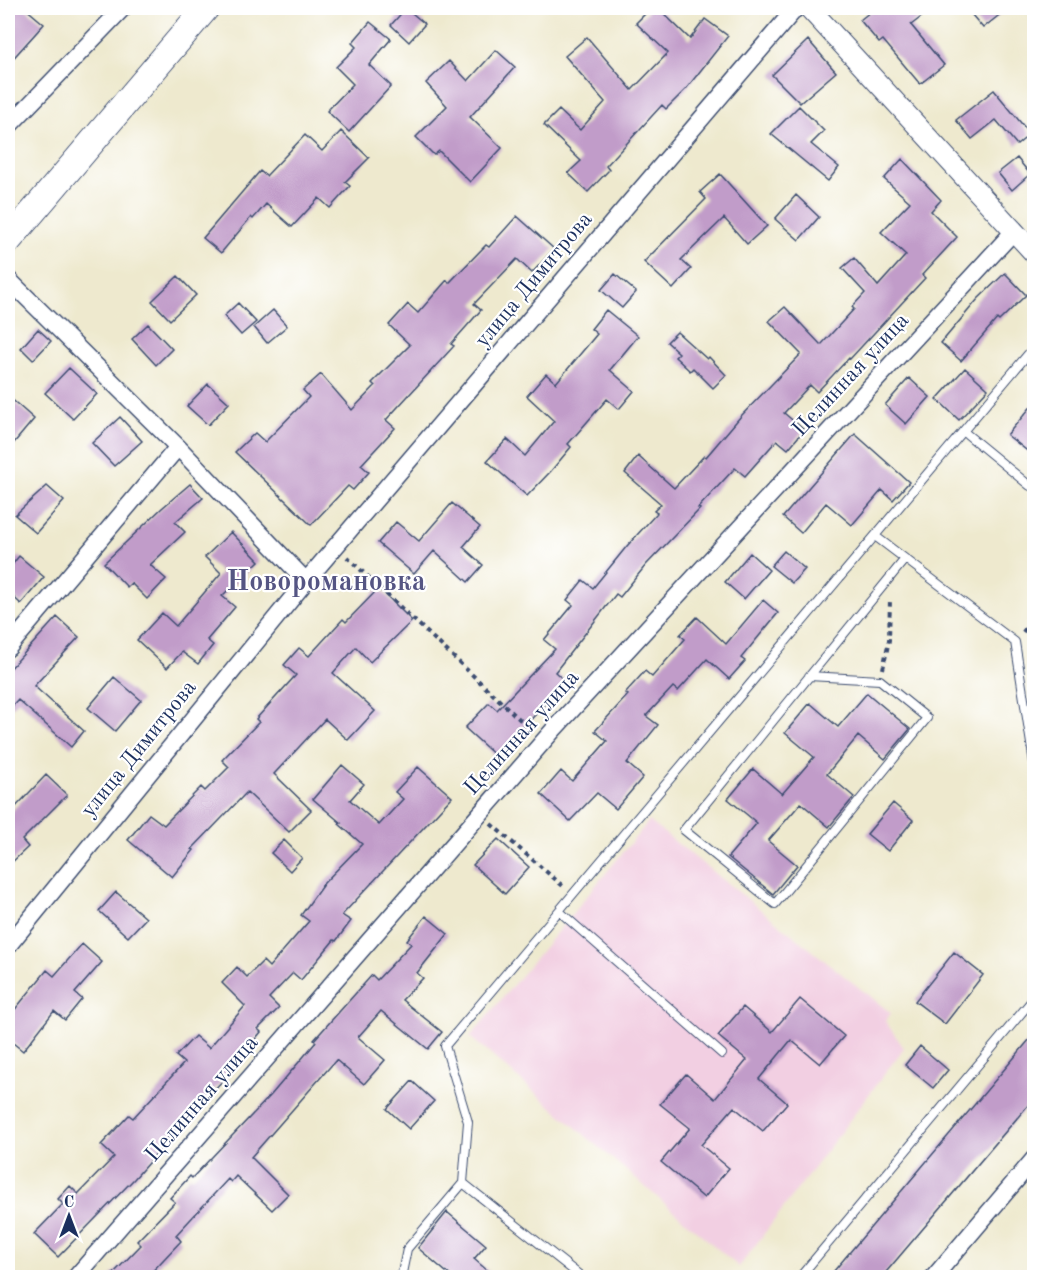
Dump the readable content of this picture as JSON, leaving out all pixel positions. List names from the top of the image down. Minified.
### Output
{"streets":{"street":["улица Димитрова","Целинная улица"]},"districts":["Новоромановка"],"north":"top"}
